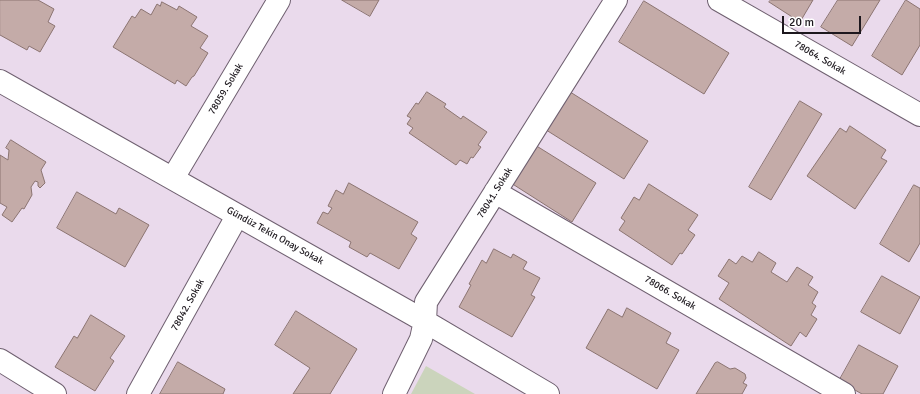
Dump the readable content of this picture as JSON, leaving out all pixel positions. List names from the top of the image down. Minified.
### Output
{"streets":{"street":["78064. Sokak","78059. Sokak","78041. Sokak","Gündüz Tekin Onay Sokak","78066. Sokak","78042. Sokak"]},"crossings":[["78059. Sokak","Gündüz Tekin Onay Sokak"],["78041. Sokak","Gündüz Tekin Onay Sokak"],["78041. Sokak","78066. Sokak"],["Gündüz Tekin Onay Sokak","78042. Sokak"]],"scale_bar":"20 m"}
